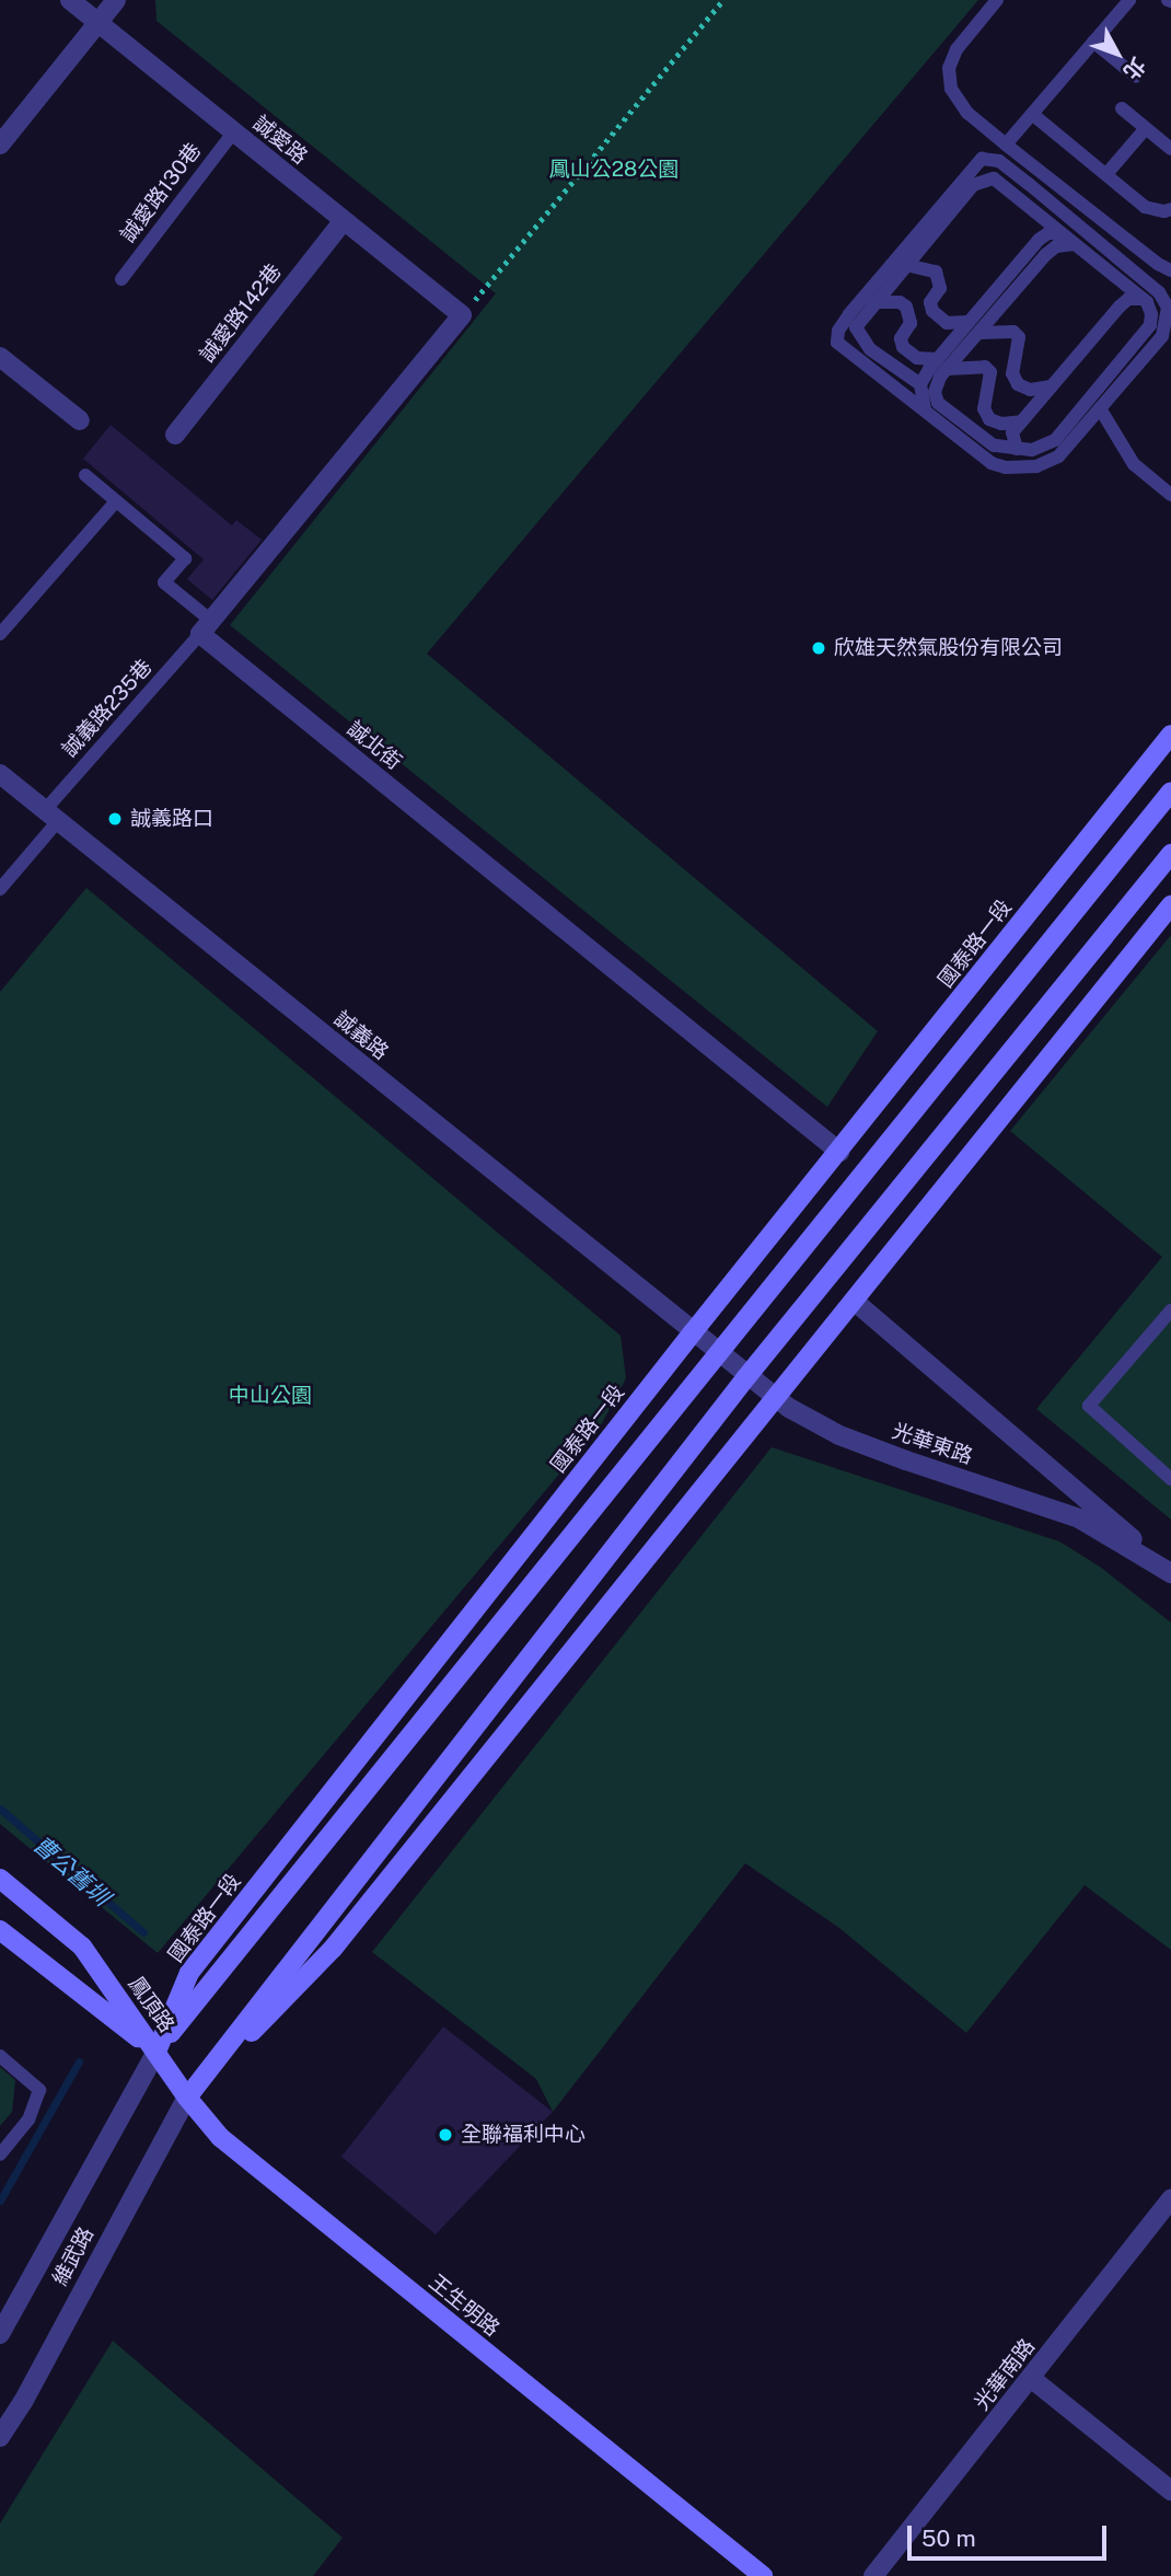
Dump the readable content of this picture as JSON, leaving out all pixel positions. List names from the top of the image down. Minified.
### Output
{"streets":{"street":["誠愛路","誠愛路142巷","誠北街","國泰路一段","誠義路","光華東路","鳳頂路","維武路","王生明路","光華南路"],"lane":["誠愛路130巷","誠義路235巷"]},"crossings":[["誠愛路","誠愛路130巷"],["誠愛路","誠愛路142巷"],["誠義路235巷","誠北街"],["誠義路235巷","誠義路"],["誠北街","國泰路一段"],["國泰路一段","誠義路"],["國泰路一段","光華東路"],["國泰路一段","鳳頂路"],["國泰路一段","維武路"],["國泰路一段","王生明路"],["誠義路","光華東路"],["鳳頂路","維武路"],["鳳頂路","王生明路"],["維武路","王生明路"]],"water":["曹公舊圳"],"parks":["鳳山公28公園","中山公園"],"places":["欣雄天然氣股份有限公司","誠義路口","全聯福利中心"],"scale_bar":"50 m","north":"bottom right"}
